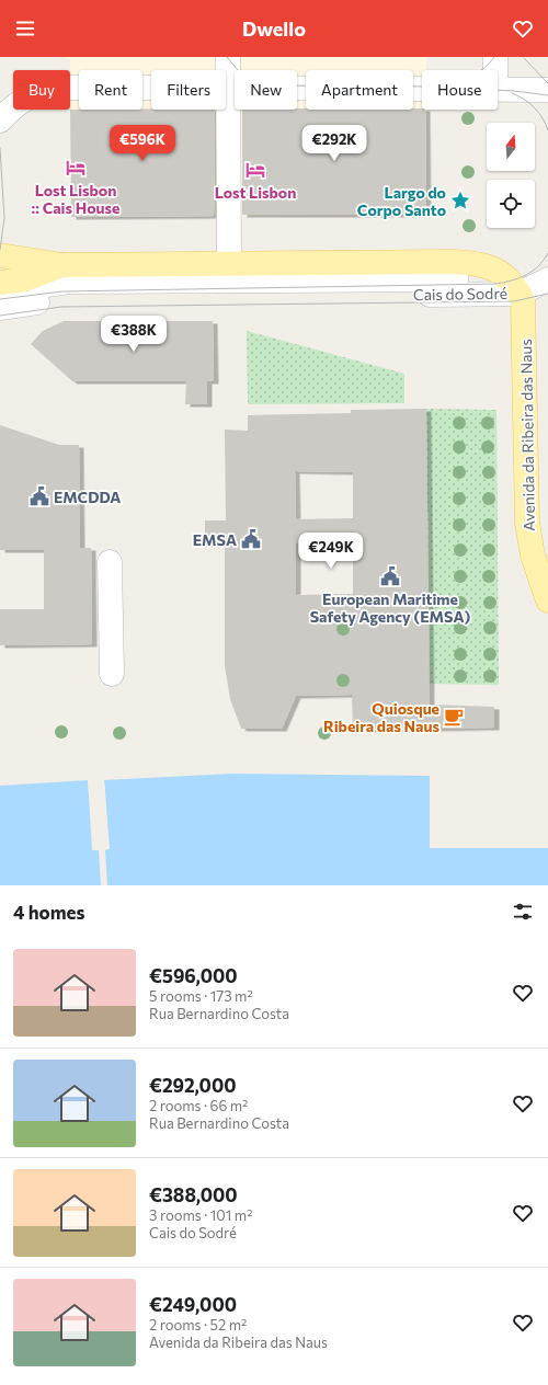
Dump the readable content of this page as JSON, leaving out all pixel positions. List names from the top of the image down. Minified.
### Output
{"streets":{"main road":["Cais do Sodré","Avenida da Ribeira das Naus"]},"crossings":[["Cais do Sodré","Avenida da Ribeira das Naus"]],"places":{"hotel":["Lost Lisbon :: Cais House","Lost Lisbon"],"place":["Largo do Corpo Santo"],"public building":["EMCDDA","EMSA","European Maritime Safety Agency (EMSA)"],"cafe":["Quiosque Ribeira das Naus"]},"north":"top","page":{"header":"Dwello","chip":["Buy","Rent","Filters","New","Apartment","House"],"price":["€596K","€292K","€388K","€249K"],"heading":"4 homes","list":[{"name":"€596,000","note":"5 rooms · 173 m² · Rua Bernardino Costa"},{"name":"€292,000","note":"2 rooms · 66 m² · Rua Bernardino Costa"},{"name":"€388,000","note":"3 rooms · 101 m² · Cais do Sodré"},{"name":"€249,000","note":"2 rooms · 52 m² · Avenida da Ribeira das Naus"}]}}
